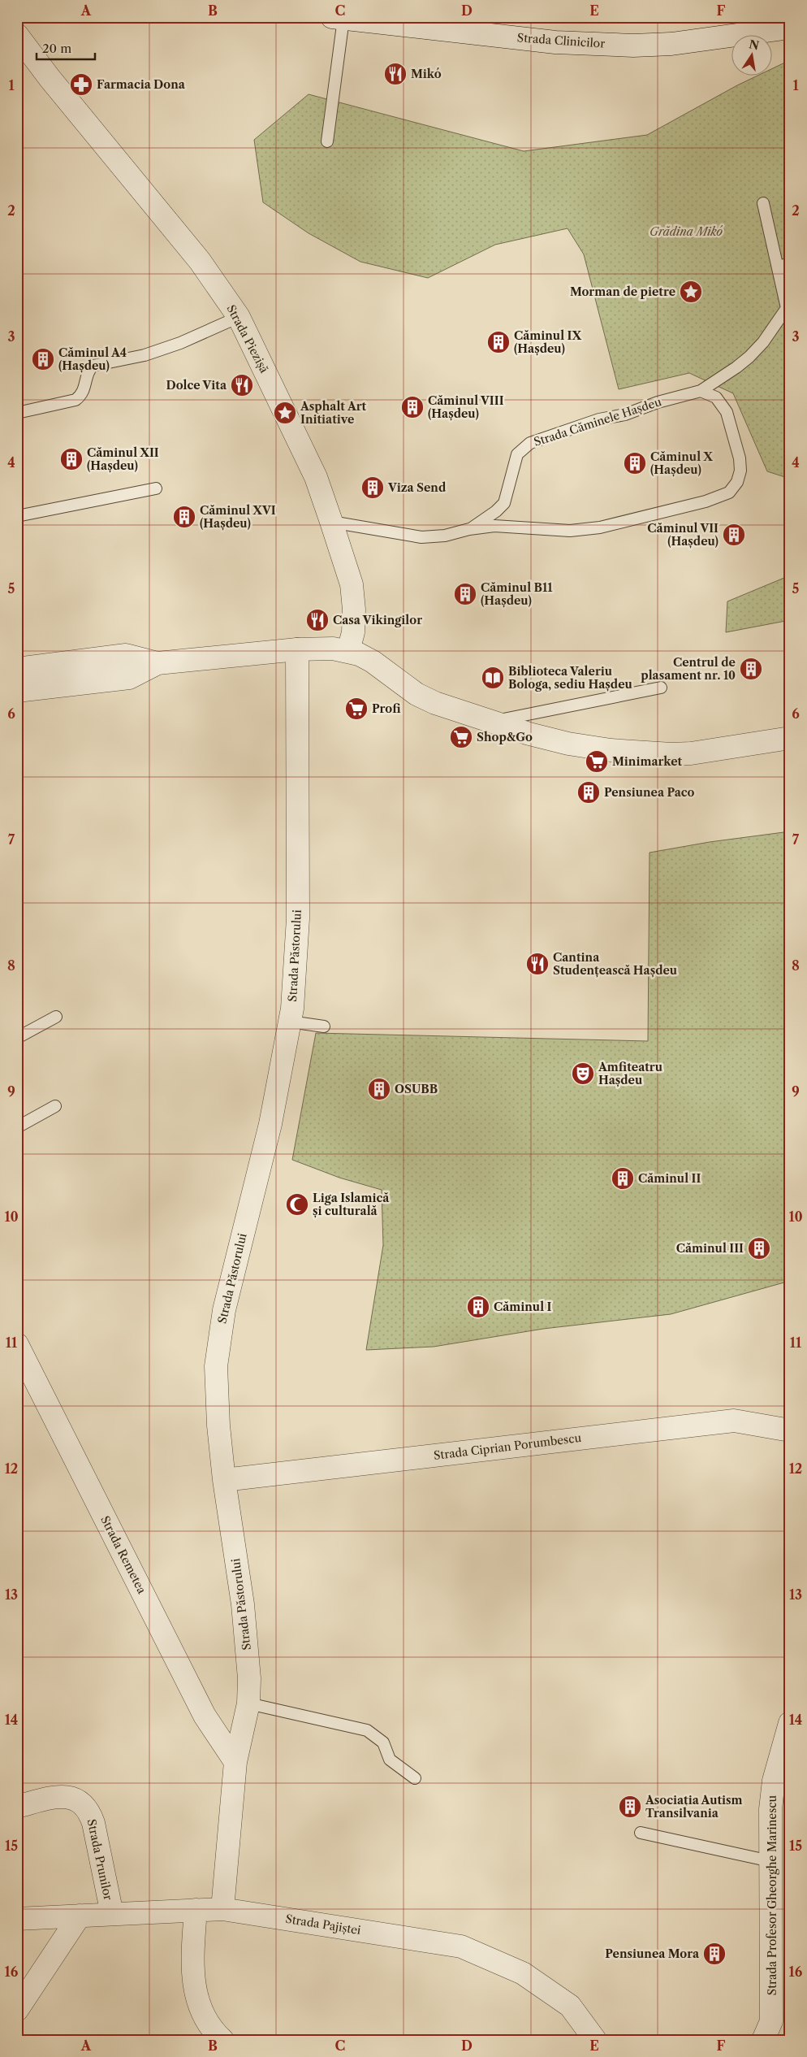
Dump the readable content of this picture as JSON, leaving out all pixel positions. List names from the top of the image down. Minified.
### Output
{"streets":{"street":["Strada Clinicilor","Strada Piezișă","Strada Păstorului","Strada Ciprian Porumbescu","Strada Remetea","Strada Prunilor","Strada Profesor Gheorghe Marinescu","Strada Pajiștei"],"lane":["Strada Căminele Hașdeu"]},"crossings":[["Strada Piezișă","Strada Căminele Hașdeu"],["Strada Păstorului","Strada Ciprian Porumbescu"],["Strada Păstorului","Strada Remetea"],["Strada Păstorului","Strada Pajiștei"],["Strada Prunilor","Strada Pajiștei"]],"parks":["Grădina Mikó"],"places":{"restaurant":["Mikó","Dolce Vita","Casa Vikingilor","Cantina Studențească Hașdeu"],"pharmacy":["Farmacia Dona"],"place":["Morman de pietre","Asphalt Art Initiative"],"building":["Căminul IX (Hașdeu)","Căminul A4 (Hașdeu)","Căminul VIII (Hașdeu)","Căminul XII (Hașdeu)","Căminul X (Hașdeu)","Viza Send","Căminul XVI (Hașdeu)","Căminul VII (Hașdeu)","Căminul B11 (Hașdeu)","Centrul de plasament nr. 10","Pensiunea Paco","OSUBB","Căminul II","Căminul III","Căminul I","Asociația Autism Transilvania","Pensiunea Mora"],"library":["Biblioteca Valeriu Bologa, sediu Hașdeu"],"supermarket":["Profi","Shop&Go","Minimarket"],"theatre":["Amfiteatru Hașdeu"],"mosque":["Liga Islamică și culturală"]},"scale_bar":"20 m","north":"top","grid":{"columns":["A","B","C","D","E","F"],"rows":["1","2","3","4","5","6","7","8","9","10","11","12","13","14","15","16"]}}
